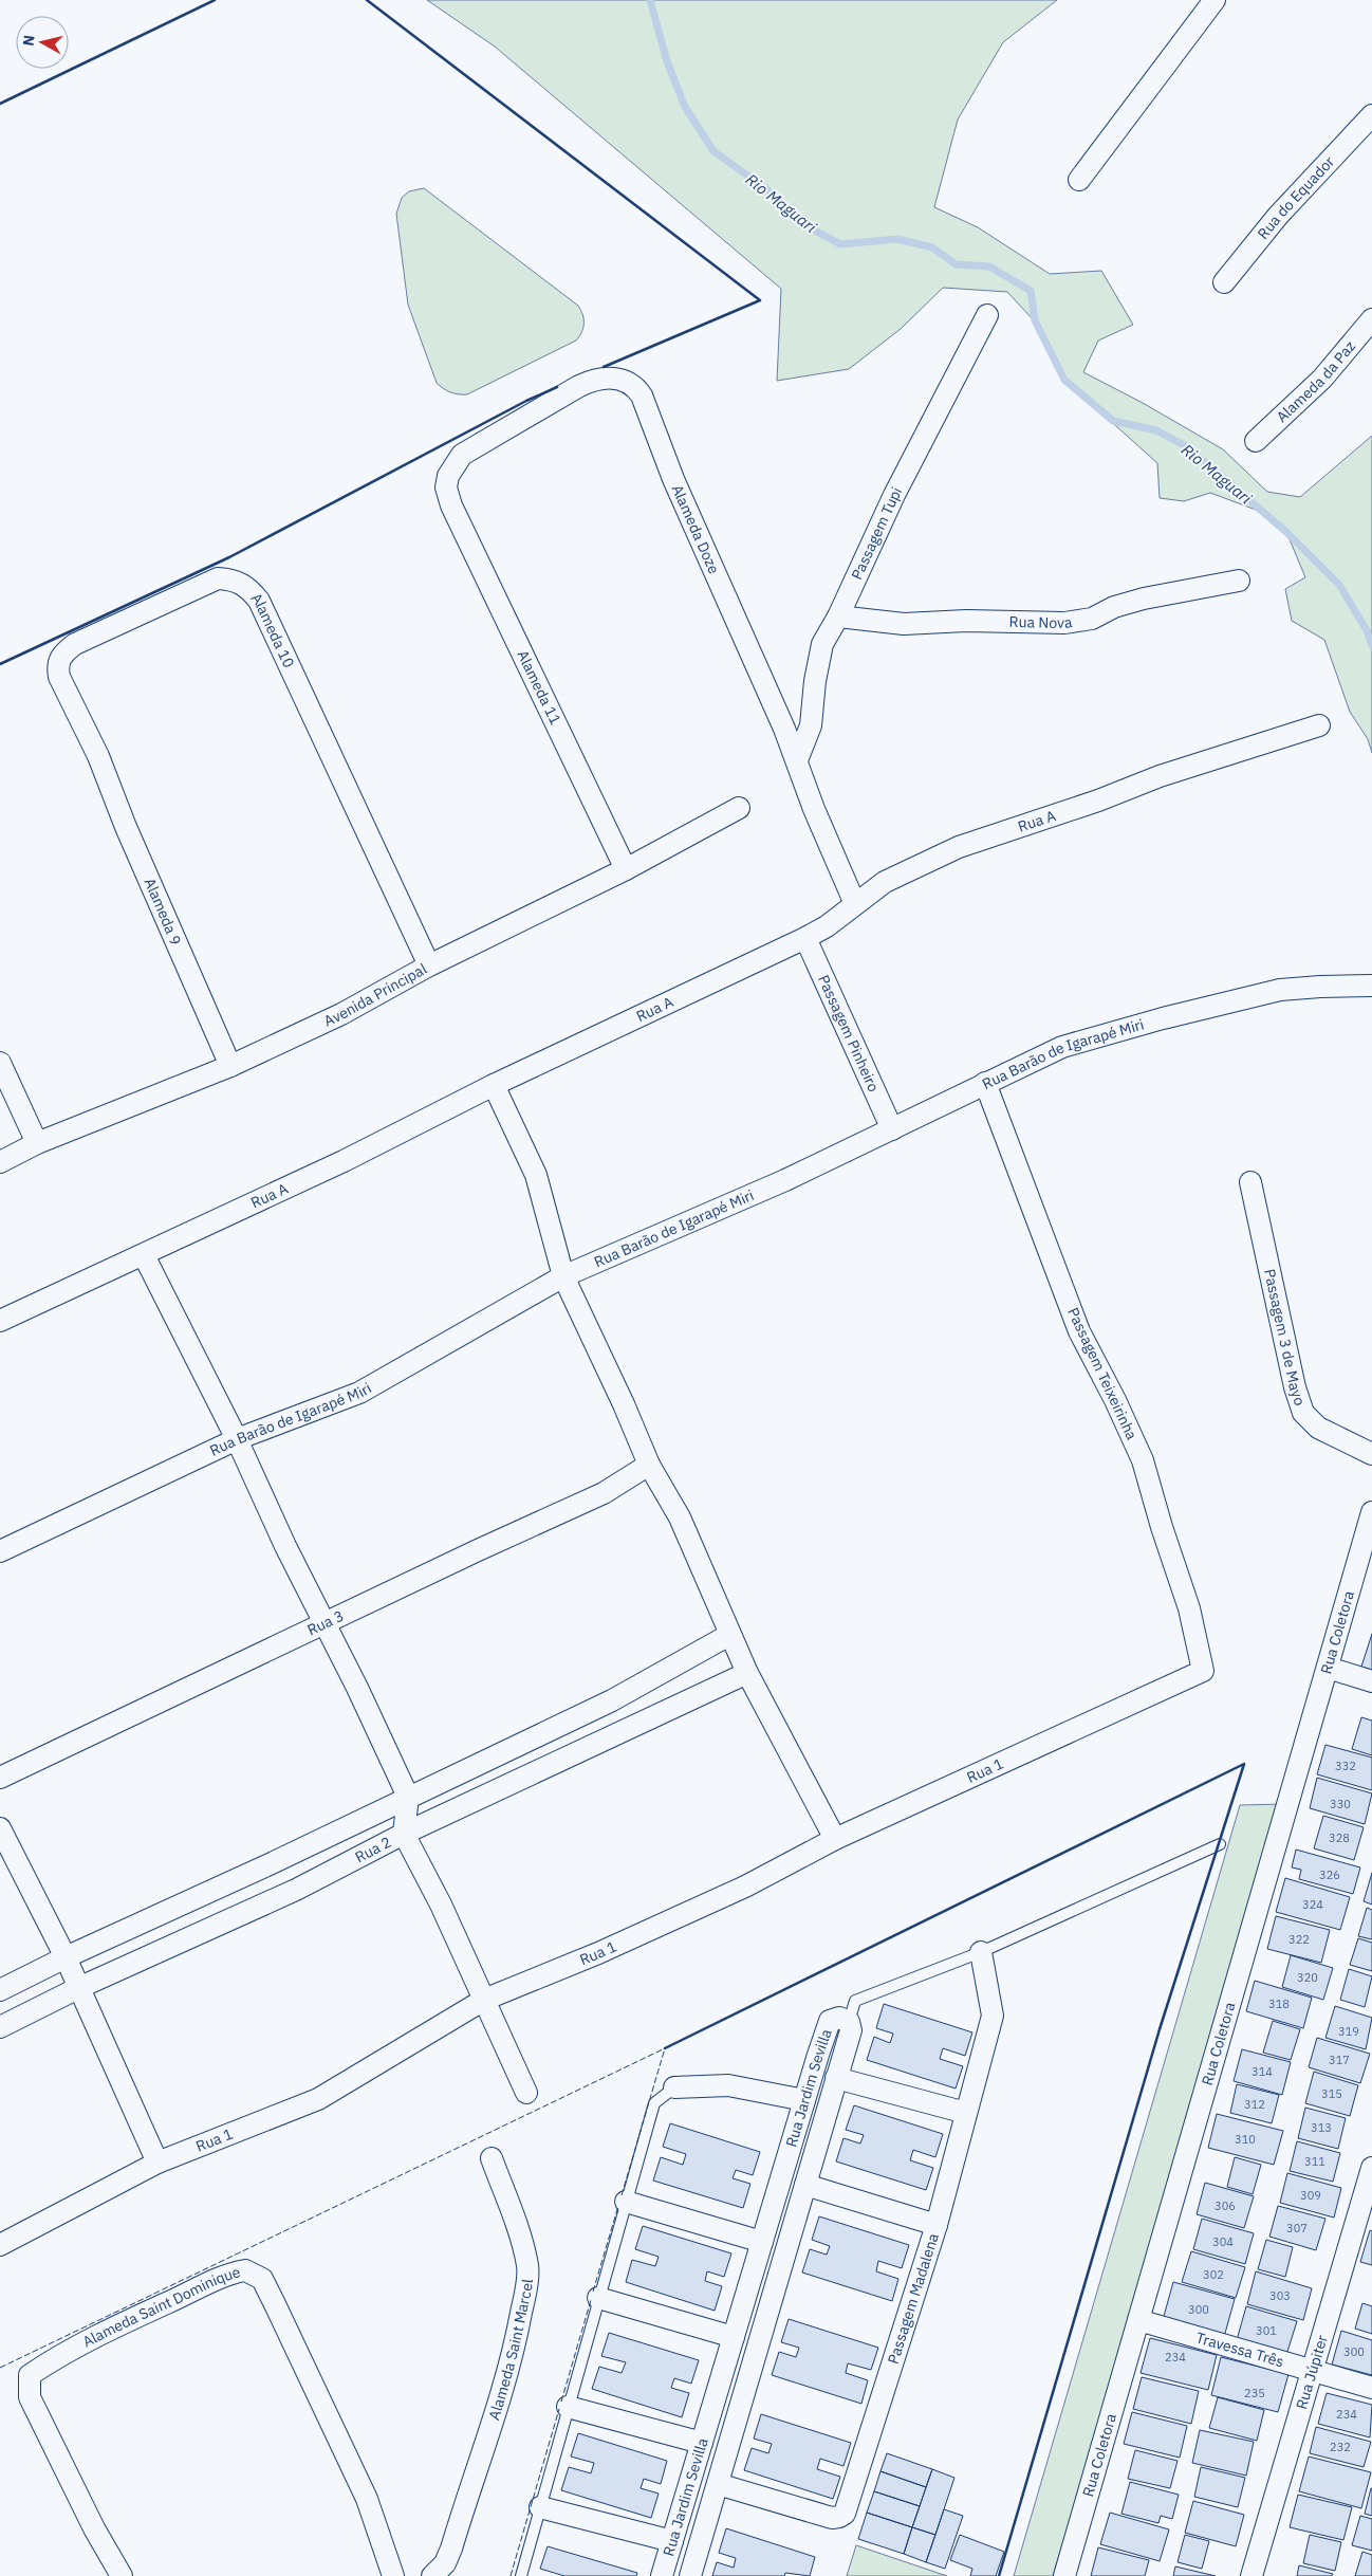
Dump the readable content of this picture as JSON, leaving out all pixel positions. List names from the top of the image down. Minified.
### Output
{"streets":{"street":["Rua do Equador","Alameda da Paz","Alameda Doze","Passagem Tupi","Rua Nova","Alameda 10","Alameda 11","Rua A","Alameda 9","Avenida Principal","Passagem Pinheiro","Rua Barão de Igarapé Miri","Passagem 3 de Mayo","Passagem Teixeirinha","Rua 3","Rua Coletora","Rua 1","Rua 2","Rua Jardim Sevilla","Passagem Madalena","Alameda Saint Dominique","Alameda Saint Marcel","Travessa Três","Rua Júpiter"]},"crossings":[["Alameda Doze","Passagem Tupi"],["Alameda Doze","Alameda 11"],["Alameda Doze","Rua A"],["Passagem Tupi","Rua Nova"],["Alameda 10","Alameda 9"],["Alameda 10","Avenida Principal"],["Alameda 11","Avenida Principal"],["Rua A","Passagem Pinheiro"],["Alameda 9","Avenida Principal"],["Passagem Pinheiro","Rua Barão de Igarapé Miri"],["Rua Barão de Igarapé Miri","Passagem Teixeirinha"],["Passagem Teixeirinha","Rua 1"],["Rua Coletora","Travessa Três"],["Rua Jardim Sevilla","Passagem Madalena"],["Travessa Três","Rua Júpiter"]],"water":["Rio Maguari"],"house_numbers":["332","330","328","326","324","322","320","318","319","317","314","315","312","313","310","311","309","306","307","304","302","303","300","301","300","234","235","234","232"],"north":"left"}
